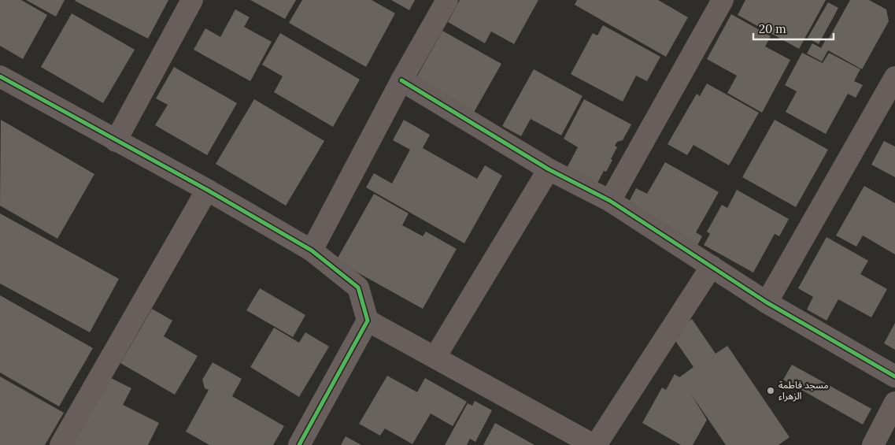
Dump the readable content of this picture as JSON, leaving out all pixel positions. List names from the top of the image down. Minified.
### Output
{"places":["مسجد فاطمة الزهراء"],"scale_bar":"20 m"}
